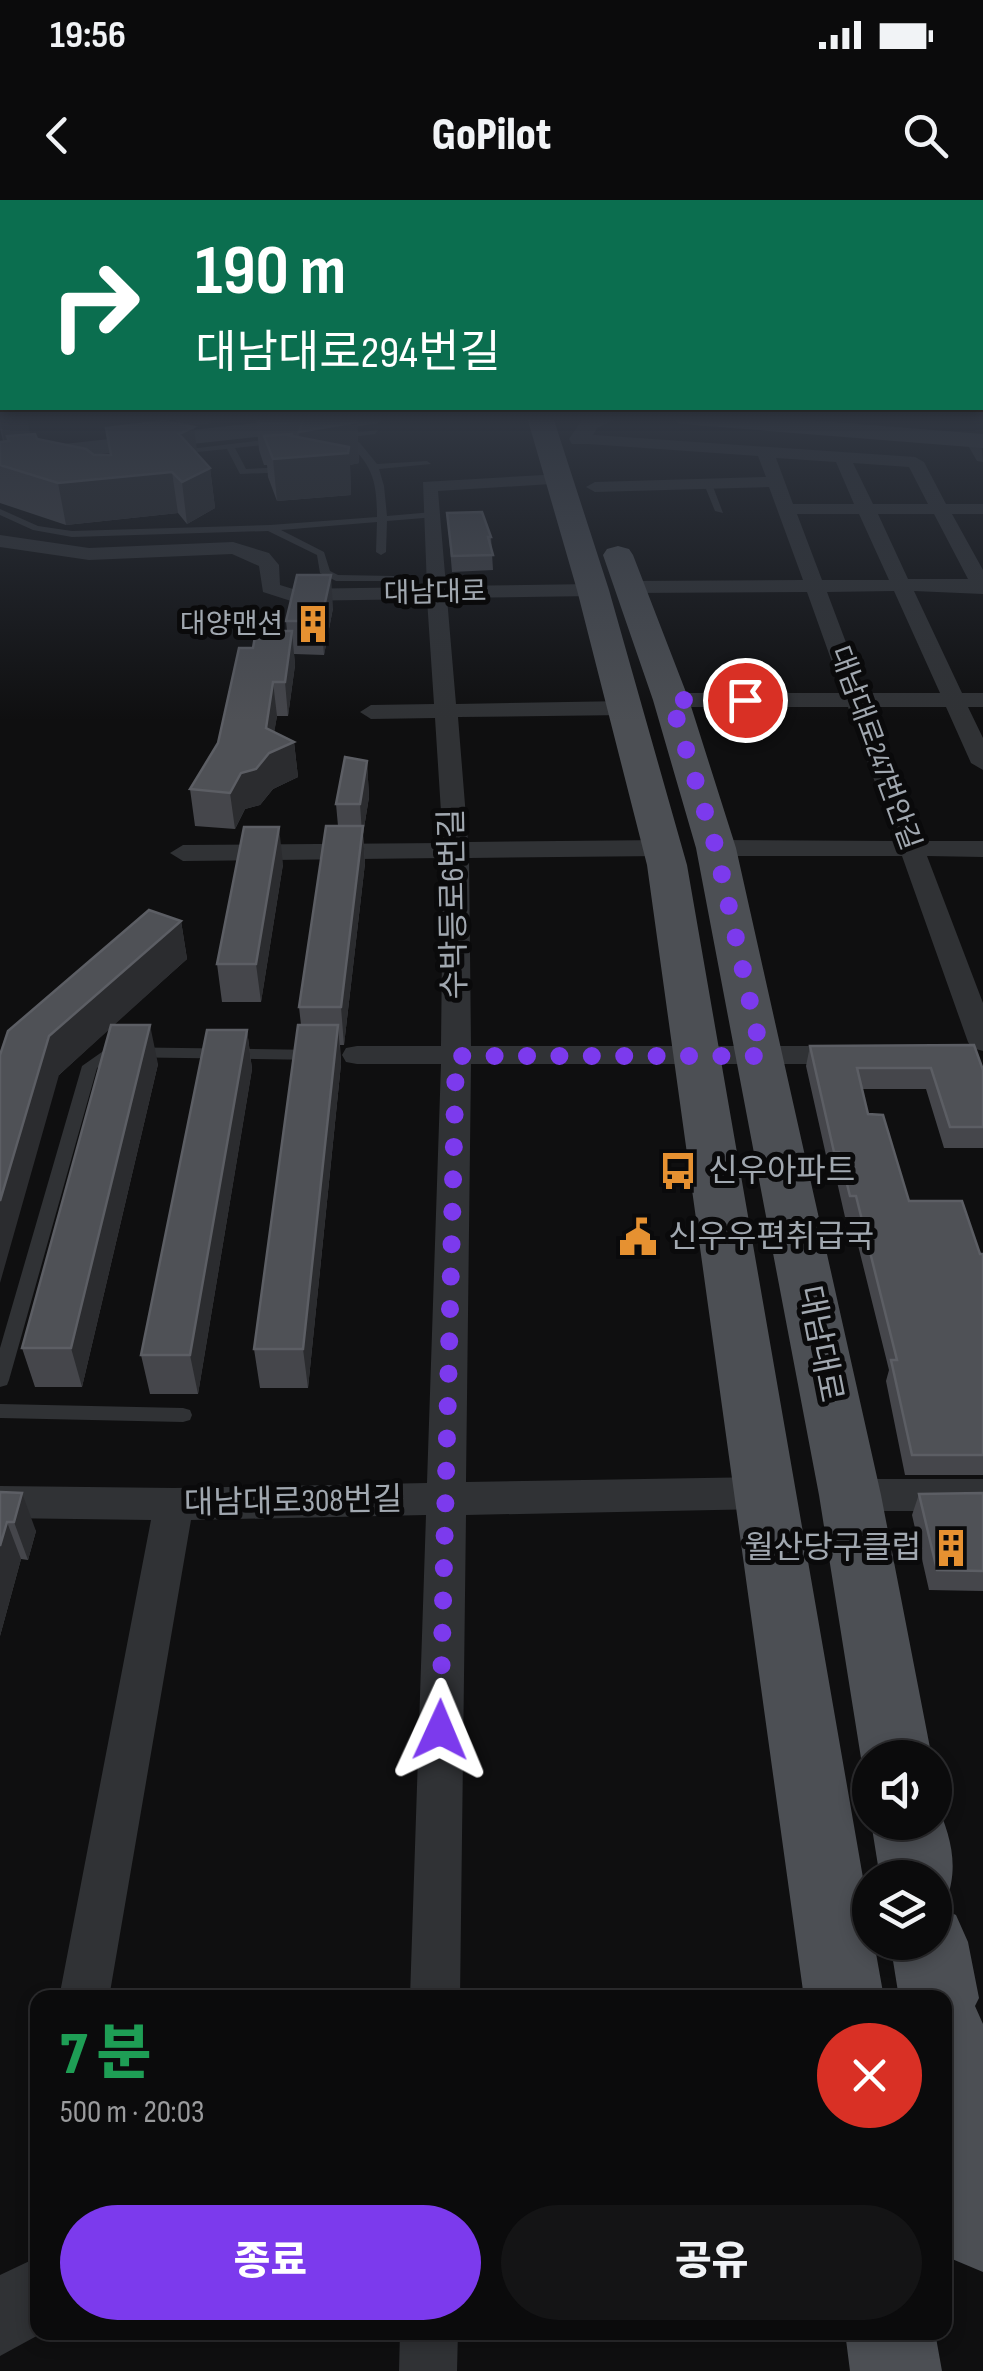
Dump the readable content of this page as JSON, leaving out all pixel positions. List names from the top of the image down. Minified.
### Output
{"streets":{"main road":["대남대로"],"street":["대남대로247번안길","수박등로6번길","대남대로308번길"]},"crossings":[["대남대로","수박등로6번길"],["대남대로","대남대로308번길"],["수박등로6번길","대남대로308번길"]],"places":{"building":["대양맨션","월산당구클럽"],"bus stop":["신우아파트"],"public building":["신우우편취급국"]},"page":{"status":"19:56","header":"GoPilot","turn":["190 m","대남대로294번길"],"heading":["7 분","500 m · 20:03"],"buttons":["종료","공유"]}}
